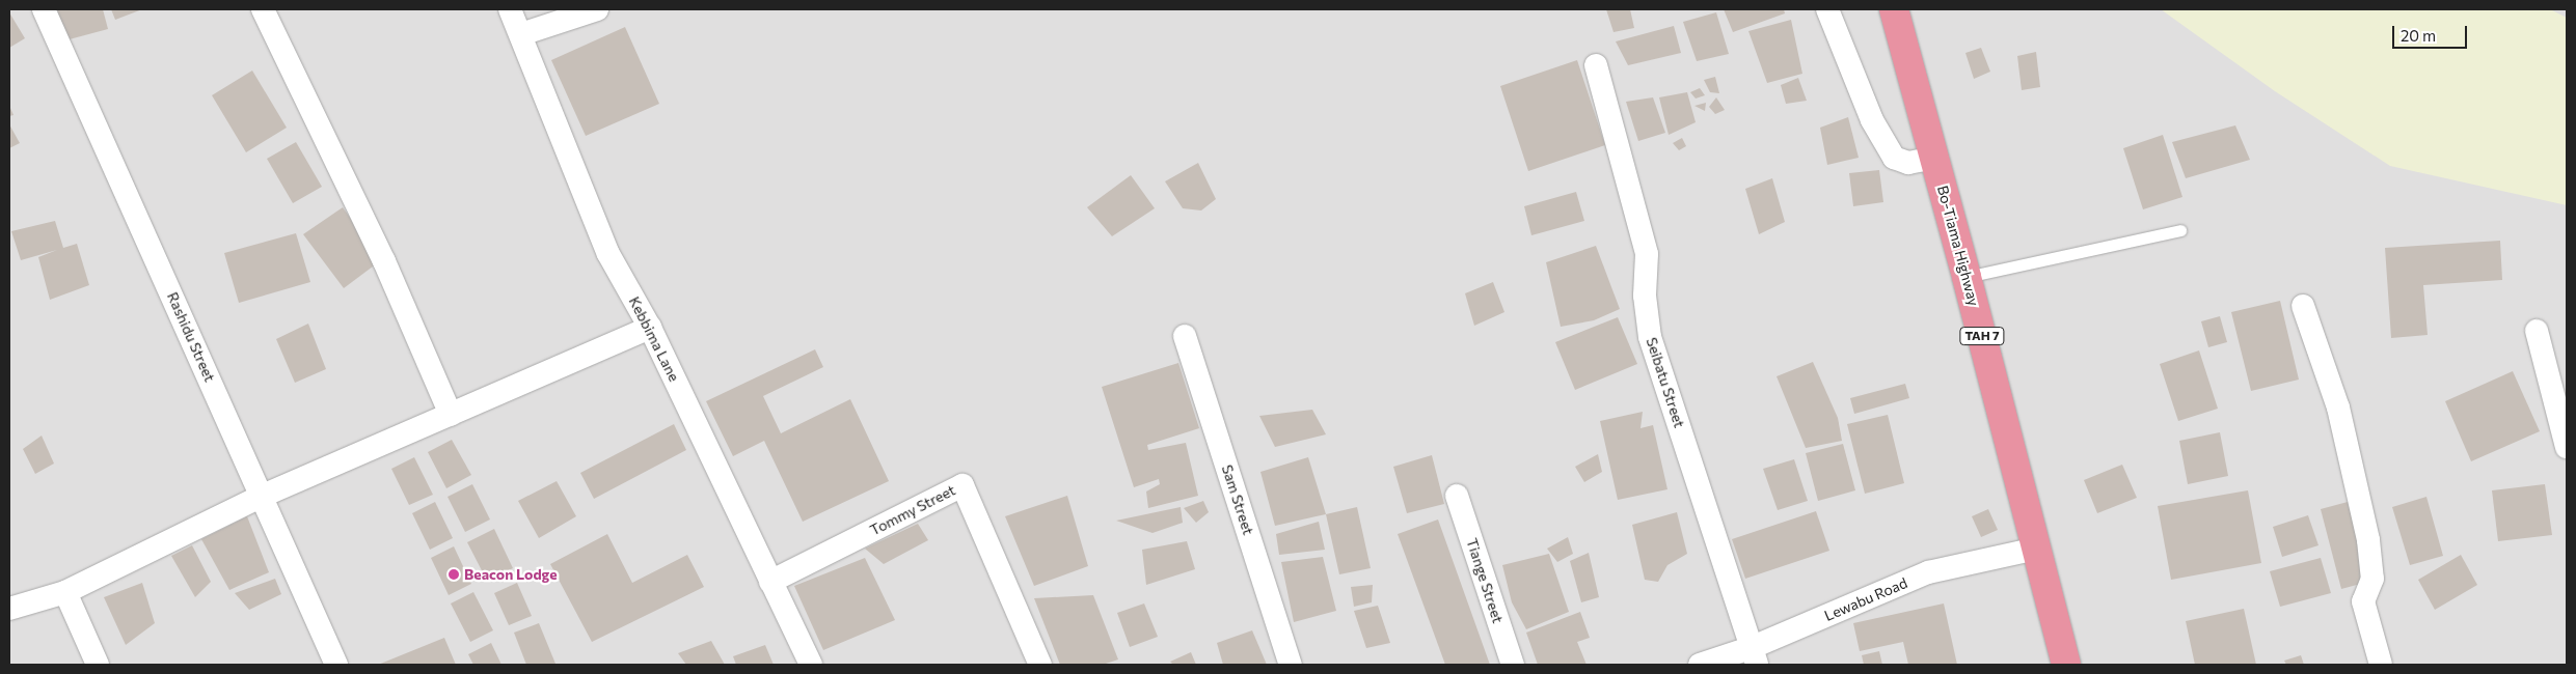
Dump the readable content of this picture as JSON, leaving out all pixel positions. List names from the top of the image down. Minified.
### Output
{"streets":{"highway":["Bo-Tiama Highway","TAH 7"],"street":["Rashidu Street","Kebbima Lane","Seibatu Street","Sam Street","Tommy Street","Tiange Street","Lewabu Road"]},"crossings":[["Bo-Tiama Highway","Lewabu Road"],["Kebbima Lane","Tommy Street"],["Seibatu Street","Lewabu Road"]],"places":["Beacon Lodge"],"scale_bar":"20 m"}
